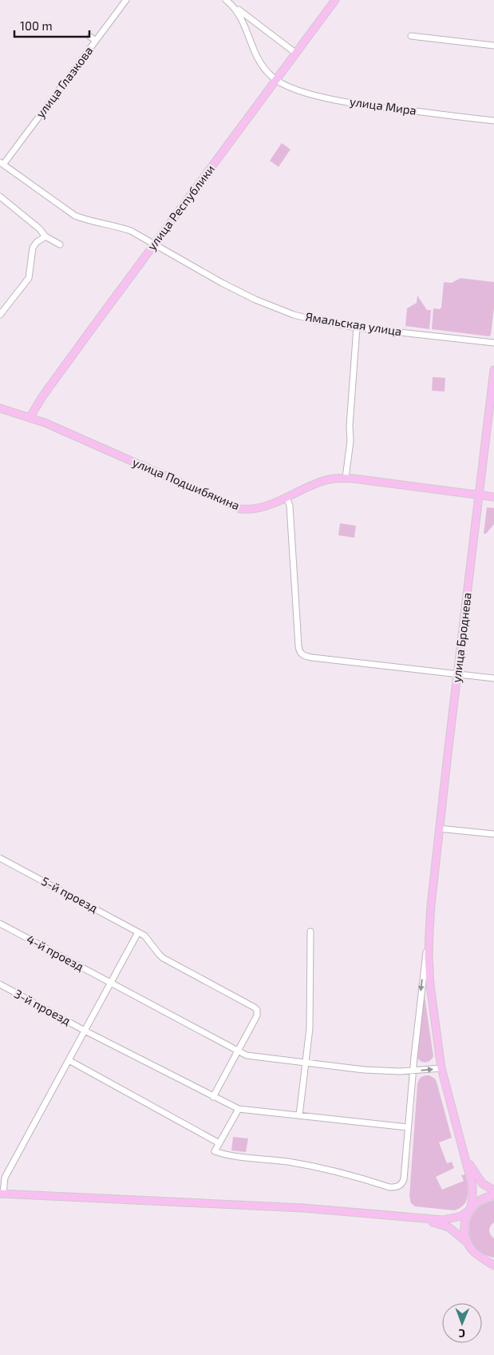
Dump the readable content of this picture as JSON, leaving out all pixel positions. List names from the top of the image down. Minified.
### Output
{"streets":{"main road":["улица Республики","улица Подшибякина","улица Броднева"],"street":["улица Глазкова","улица Мира","Ямальская улица","5-й проезд","4-й проезд","3-й проезд"]},"crossings":[["улица Глазкова","Ямальская улица"],["улица Мира","улица Республики"],["улица Республики","Ямальская улица"],["улица Республики","улица Подшибякина"],["улица Подшибякина","улица Броднева"],["улица Броднева","4-й проезд"],["5-й проезд","4-й проезд"]],"scale_bar":"100 m","north":"bottom"}
